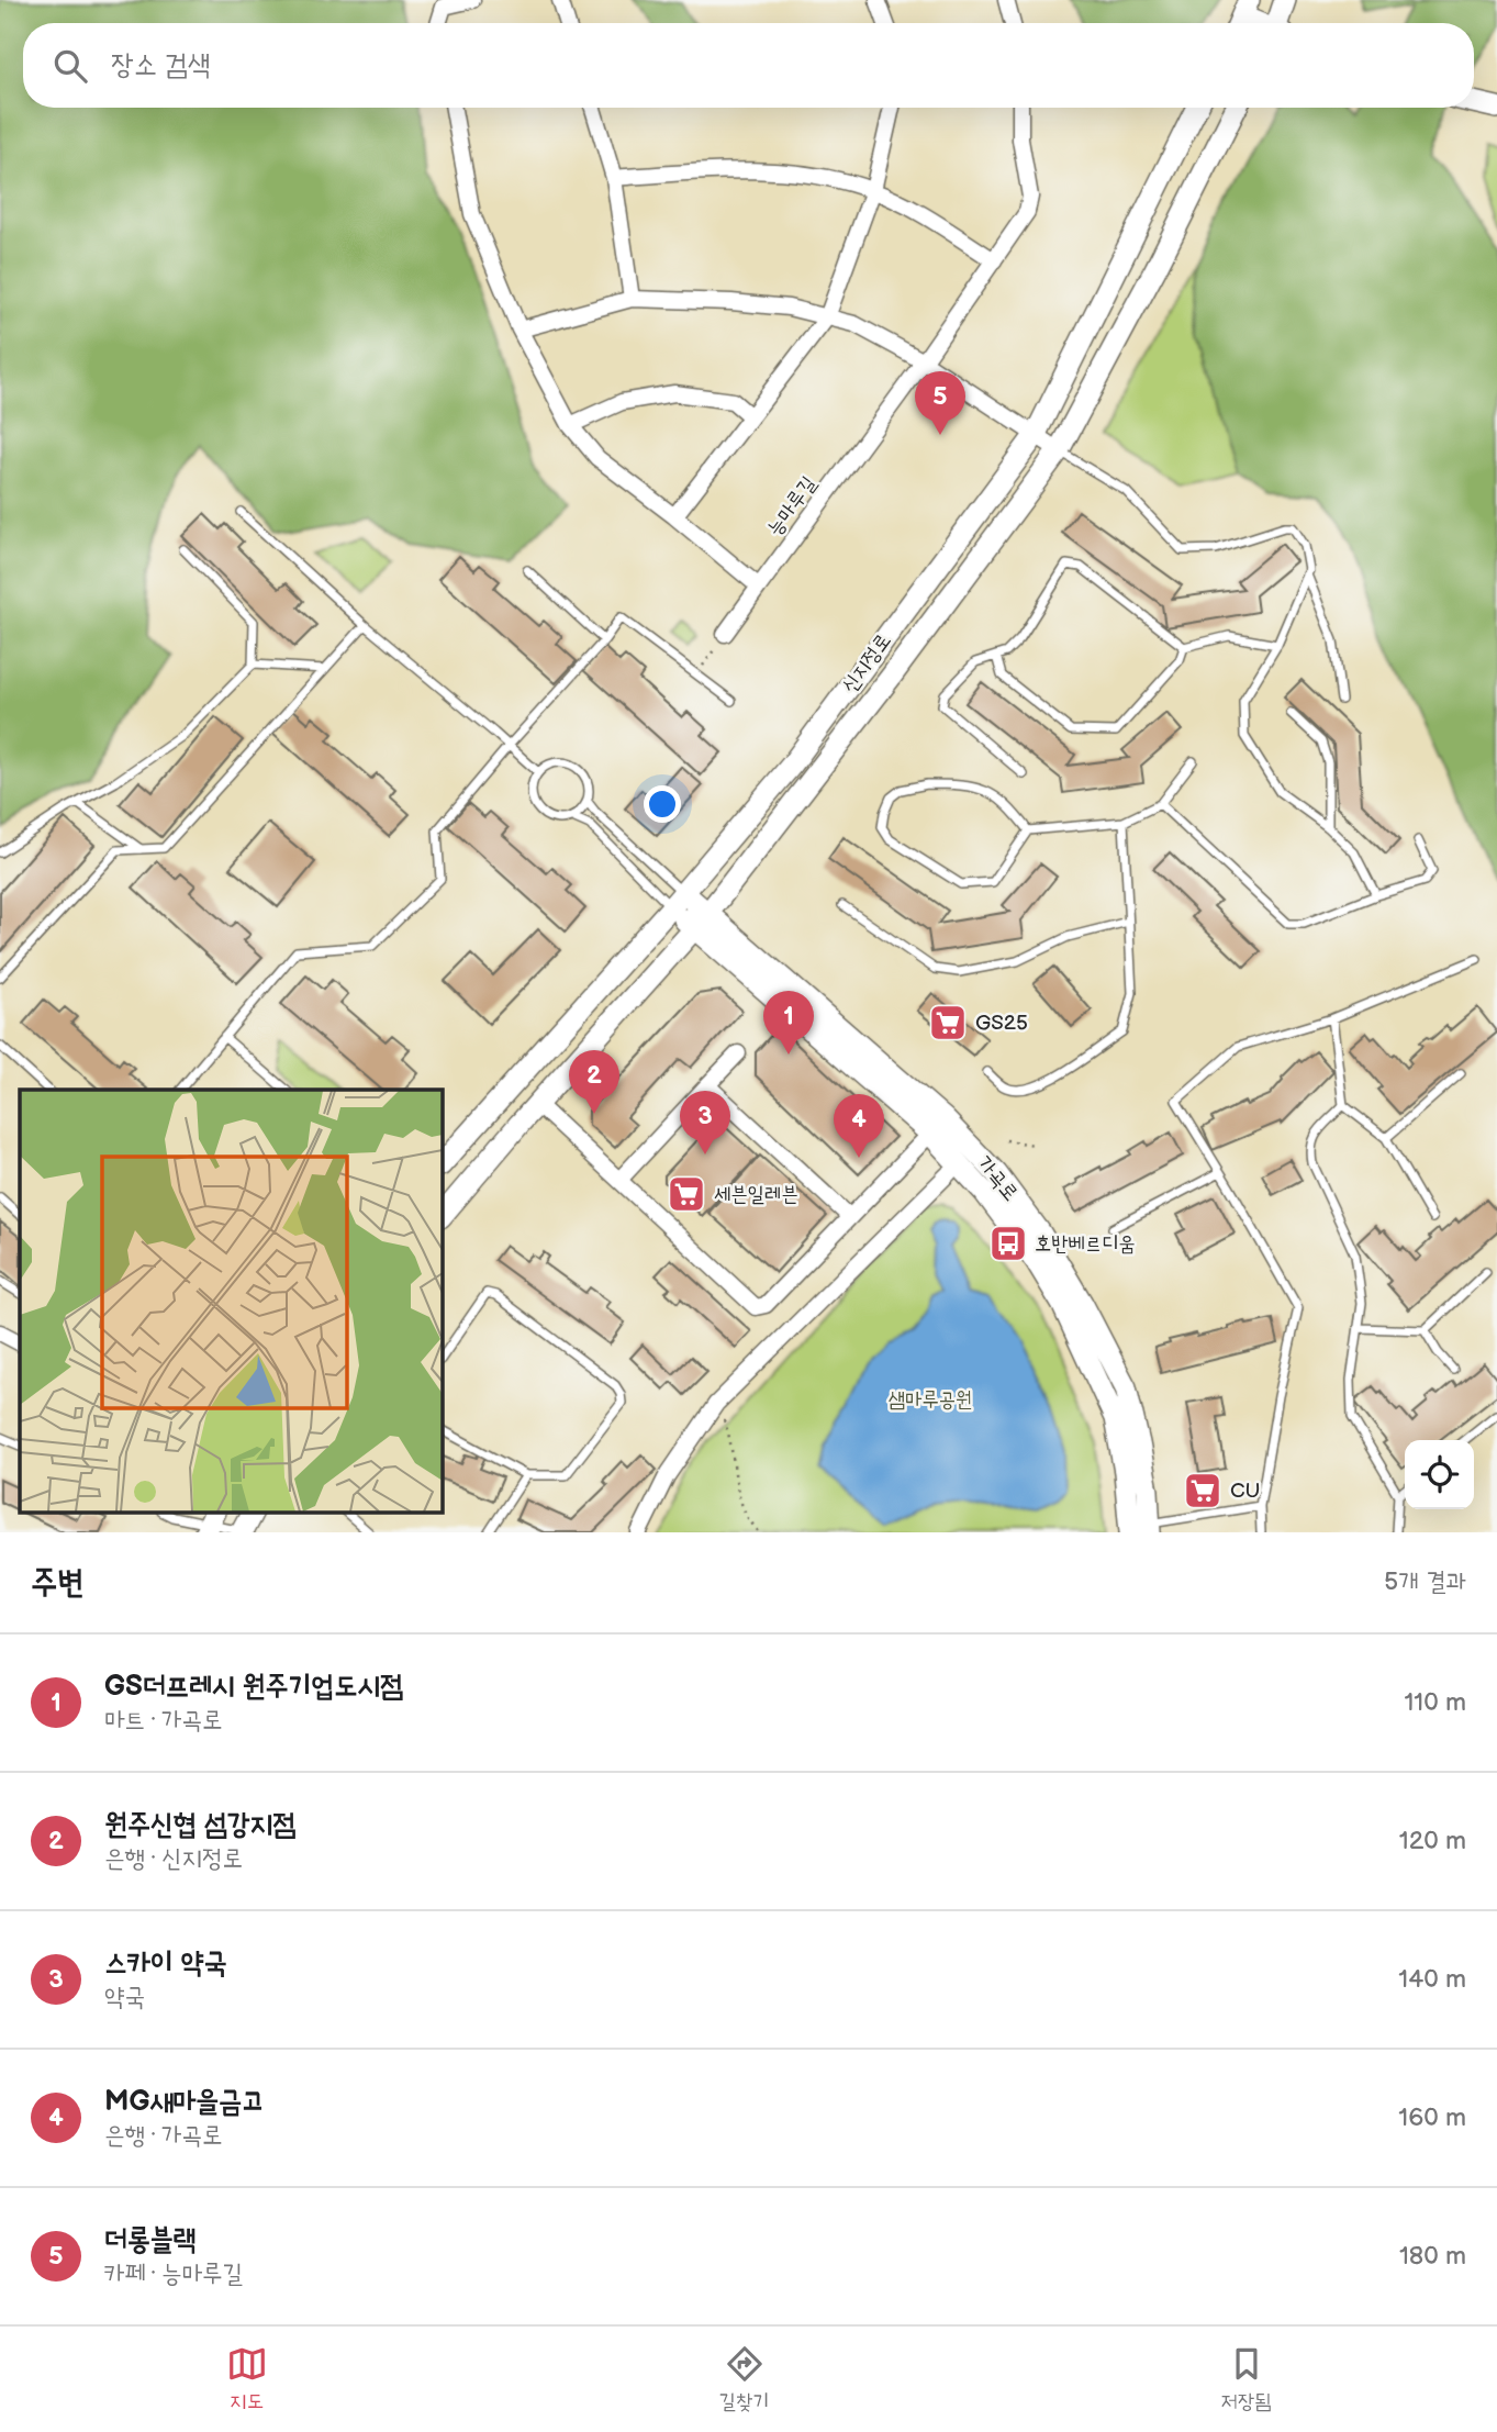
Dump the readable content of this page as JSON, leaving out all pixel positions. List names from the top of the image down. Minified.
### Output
{"streets":{"street":["능마루길","신지정로","가곡로"]},"crossings":[["신지정로","가곡로"]],"parks":["샘마루공원"],"places":{"supermarket":["GS25","세븐일레븐","CU"],"bus stop":["호반베르디움"]},"page":{"search":"장소 검색","pins":["5","1","2","3","4"],"heading":["주변","5개 결과"],"list":[{"mark":"1","name":"GS더프레시 원주기업도시점","note":"마트 · 가곡로","value":"110 m"},{"mark":"2","name":"원주신협 섬강지점","note":"은행 · 신지정로","value":"120 m"},{"mark":"3","name":"스카이 약국","note":"약국","value":"140 m"},{"mark":"4","name":"MG새마을금고","note":"은행 · 가곡로","value":"160 m"},{"mark":"5","name":"더롱블랙","note":"카페 · 능마루길","value":"180 m"}],"nav":["지도","길찾기","저장됨"]}}
